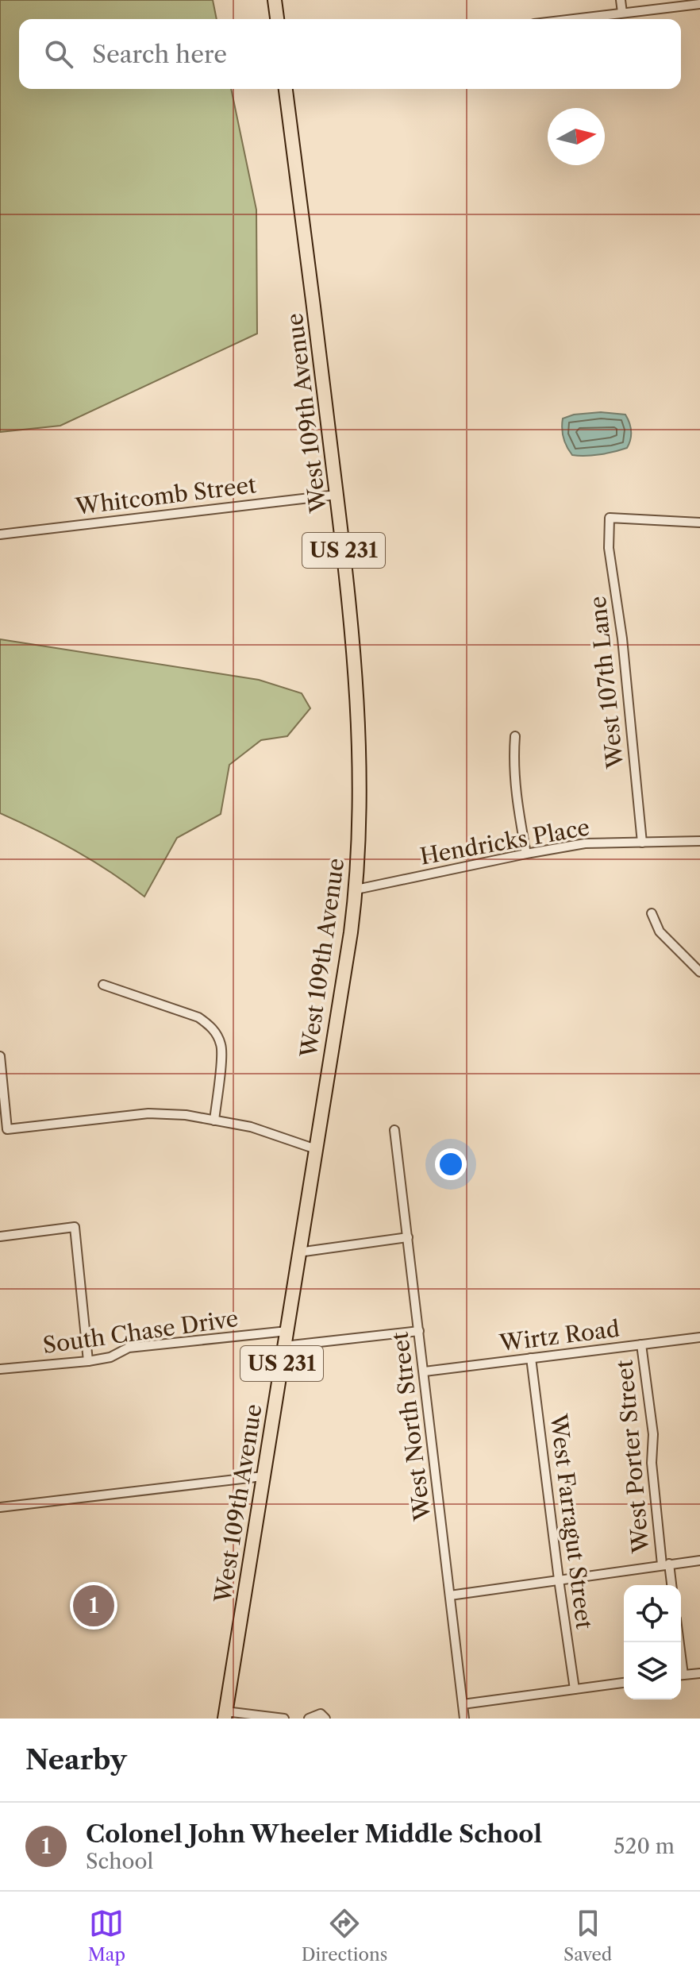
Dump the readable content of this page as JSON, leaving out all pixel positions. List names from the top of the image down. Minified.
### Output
{"streets":{"main road":["West 109th Avenue","US 231"],"street":["Whitcomb Street","West 107th Lane","Hendricks Place","South Chase Drive","Wirtz Road","West North Street","West Porter Street","West Farragut Street"]},"crossings":[["West 109th Avenue","Whitcomb Street"],["West 109th Avenue","Hendricks Place"],["West 109th Avenue","South Chase Drive"],["West 107th Lane","Hendricks Place"],["Wirtz Road","West North Street"],["Wirtz Road","West Porter Street"],["Wirtz Road","West Farragut Street"]],"north":"right","page":{"search":"Search here","pins":"1","heading":"Nearby","list":[{"mark":"1","name":"Colonel John Wheeler Middle School","note":"School","value":"520 m"}],"nav":["Map","Directions","Saved"]}}
